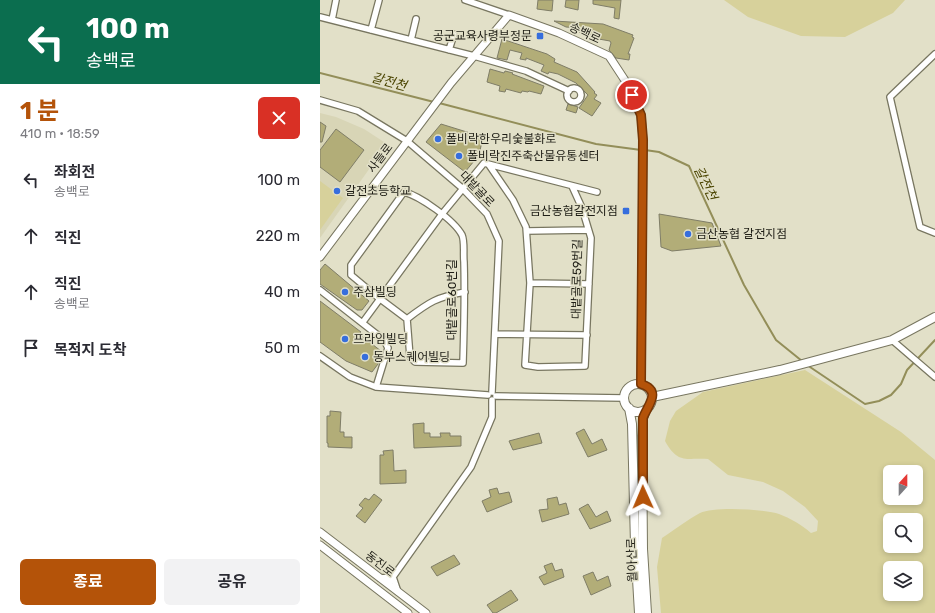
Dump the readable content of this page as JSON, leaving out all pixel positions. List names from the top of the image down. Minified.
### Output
{"streets":{"main road":["월아산로"],"street":["송백로","사들로","대밭골로","대밭골로59번길","대밭골로60번길","동진로"]},"crossings":[["송백로","월아산로"],["사들로","대밭골로"],["대밭골로","대밭골로59번길"],["대밭골로","동진로"]],"water":["갈전천"],"places":{"transit":["공군교육사령부정문","금산농협갈전지점"],"other":["폴비락한우리숯불화로","폴비락진주축산물유통센터","갈전초등학교","금산농협 갈전지점","주삼빌딩","프라임빌딩","동부스퀘어빌딩"]},"north":"top","page":{"turn":["100 m","송백로"],"heading":["1 분","410 m · 18:59"],"list":[{"name":"좌회전","note":"송백로","value":"100 m"},{"name":"직진","value":"220 m"},{"name":"직진","note":"송백로","value":"40 m"},{"name":"목적지 도착","value":"50 m"}],"buttons":["종료","공유"]}}
